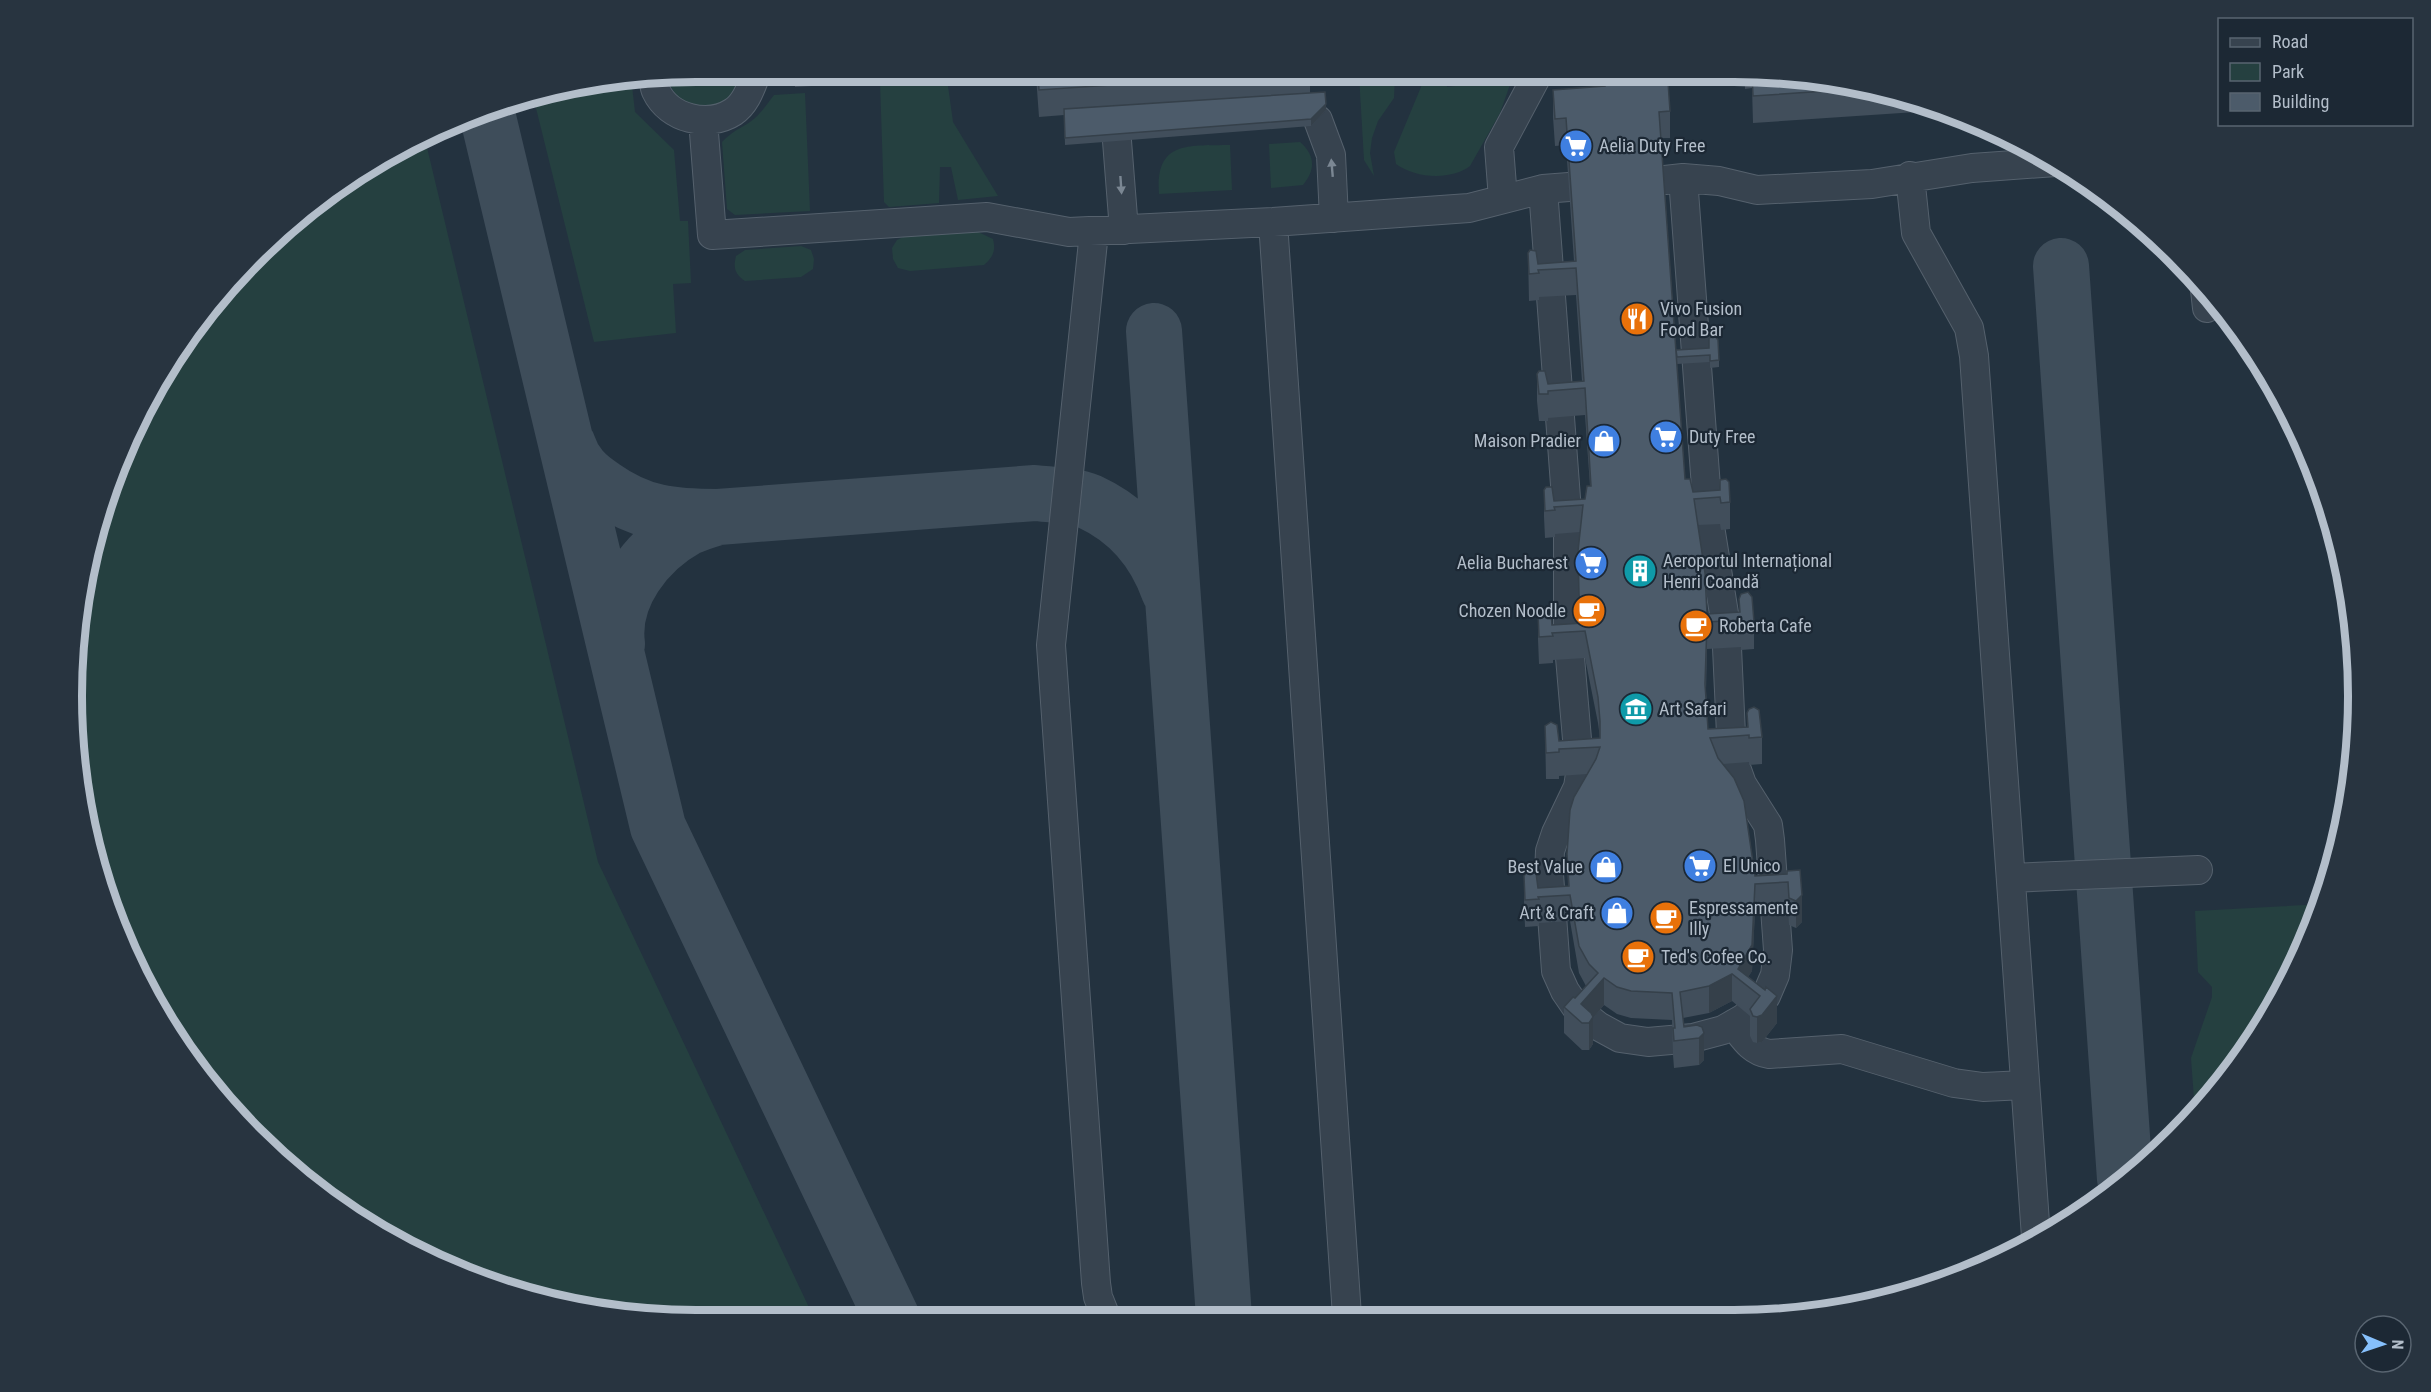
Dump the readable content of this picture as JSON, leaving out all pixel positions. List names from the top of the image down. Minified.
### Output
{"places":{"supermarket":["Aelia Duty Free","Duty Free","Aelia Bucharest","El Unico"],"restaurant":["Vivo Fusion Food Bar"],"shop":["Maison Pradier","Best Value","Art & Craft"],"building":["Aeroportul Internațional Henri Coandă"],"cafe":["Chozen Noodle","Roberta Cafe","Espressamente Illy","Ted's Cofee Co."],"museum":["Art Safari"]},"legend":["Road","Park","Building"],"north":"right"}
